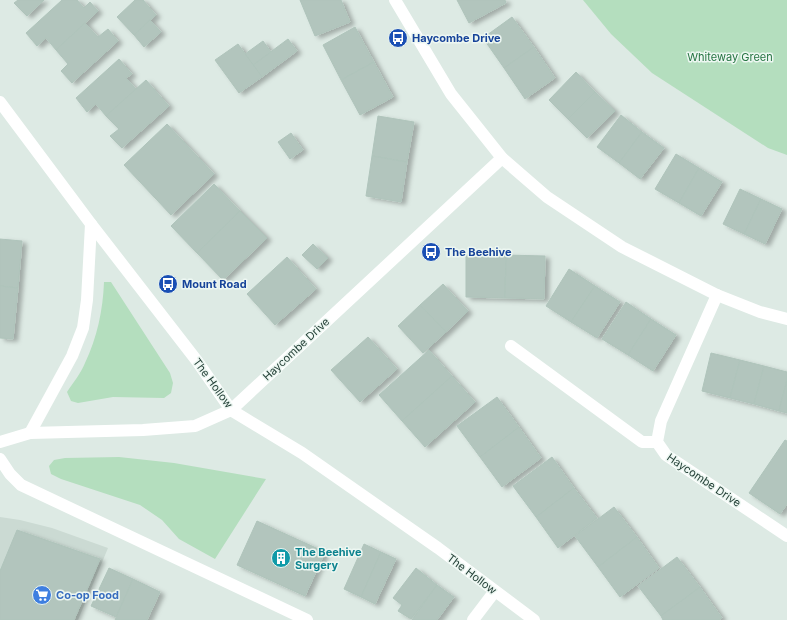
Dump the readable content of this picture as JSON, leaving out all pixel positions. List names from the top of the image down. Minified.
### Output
{"streets":{"street":["Haycombe Drive","The Hollow"]},"crossings":[["Haycombe Drive","The Hollow"]],"parks":["Whiteway Green"],"places":{"bus stop":["Haycombe Drive","The Beehive","Mount Road"],"building":["The Beehive Surgery"],"supermarket":["Co-op Food"]}}
